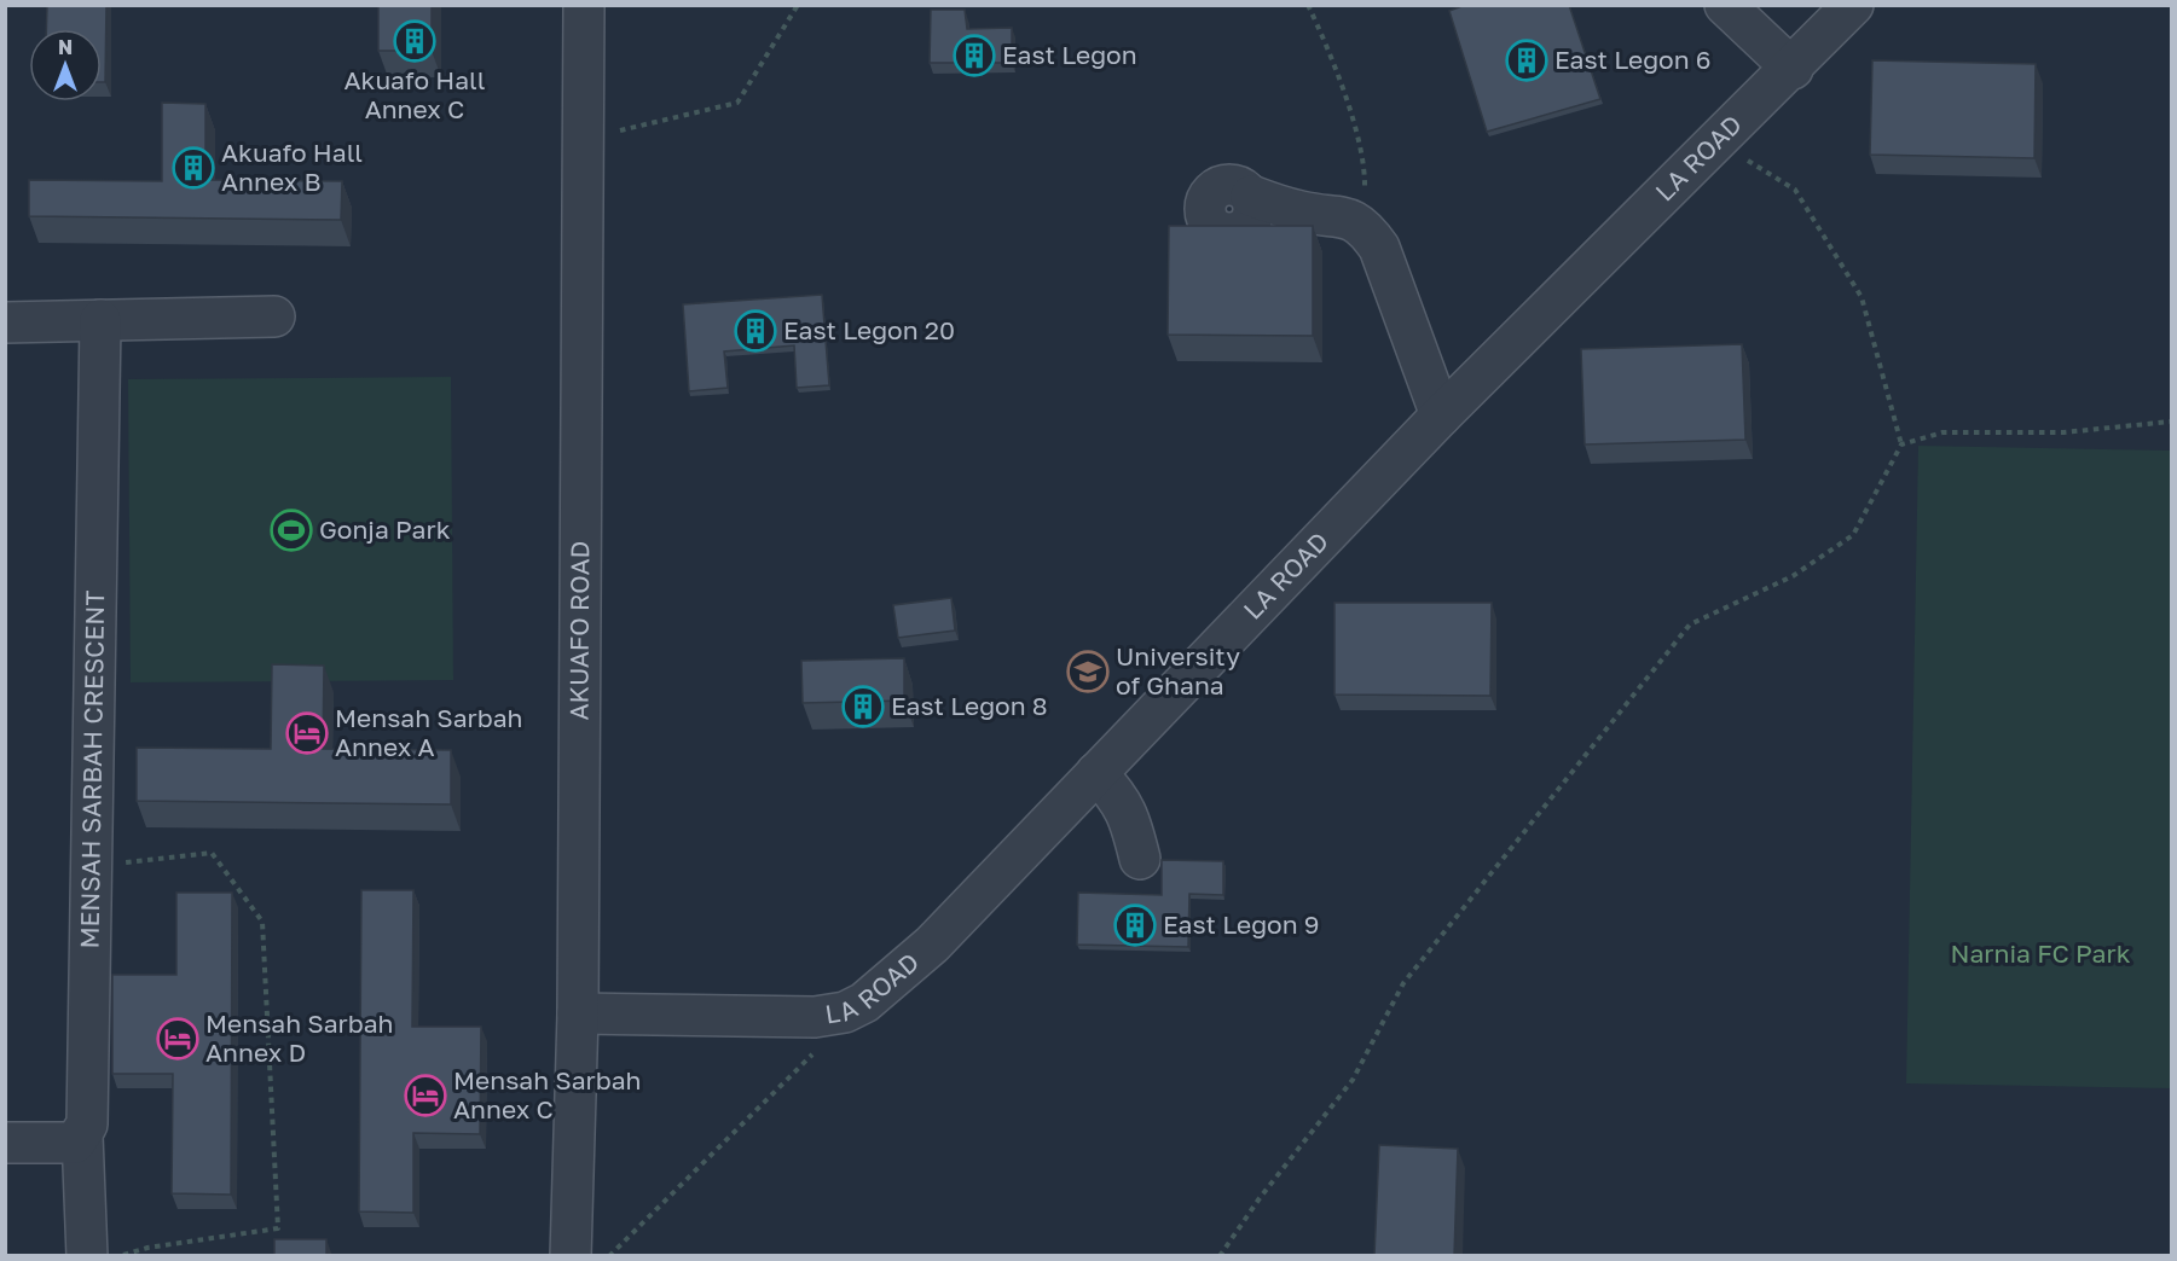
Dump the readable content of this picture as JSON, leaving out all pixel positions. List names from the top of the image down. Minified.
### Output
{"streets":{"street":["LA ROAD","AKUAFO ROAD","MENSAH SARBAH CRESCENT"]},"crossings":[["LA ROAD","AKUAFO ROAD"]],"parks":["Narnia FC Park"],"places":{"building":["Akuafo Hall Annex C","East Legon","East Legon 6","Akuafo Hall Annex B","East Legon 20","East Legon 8","East Legon 9"],"sports":["Gonja Park"],"school or university":["University of Ghana"],"hotel":["Mensah Sarbah Annex A","Mensah Sarbah Annex D","Mensah Sarbah Annex C"]},"north":"top"}
